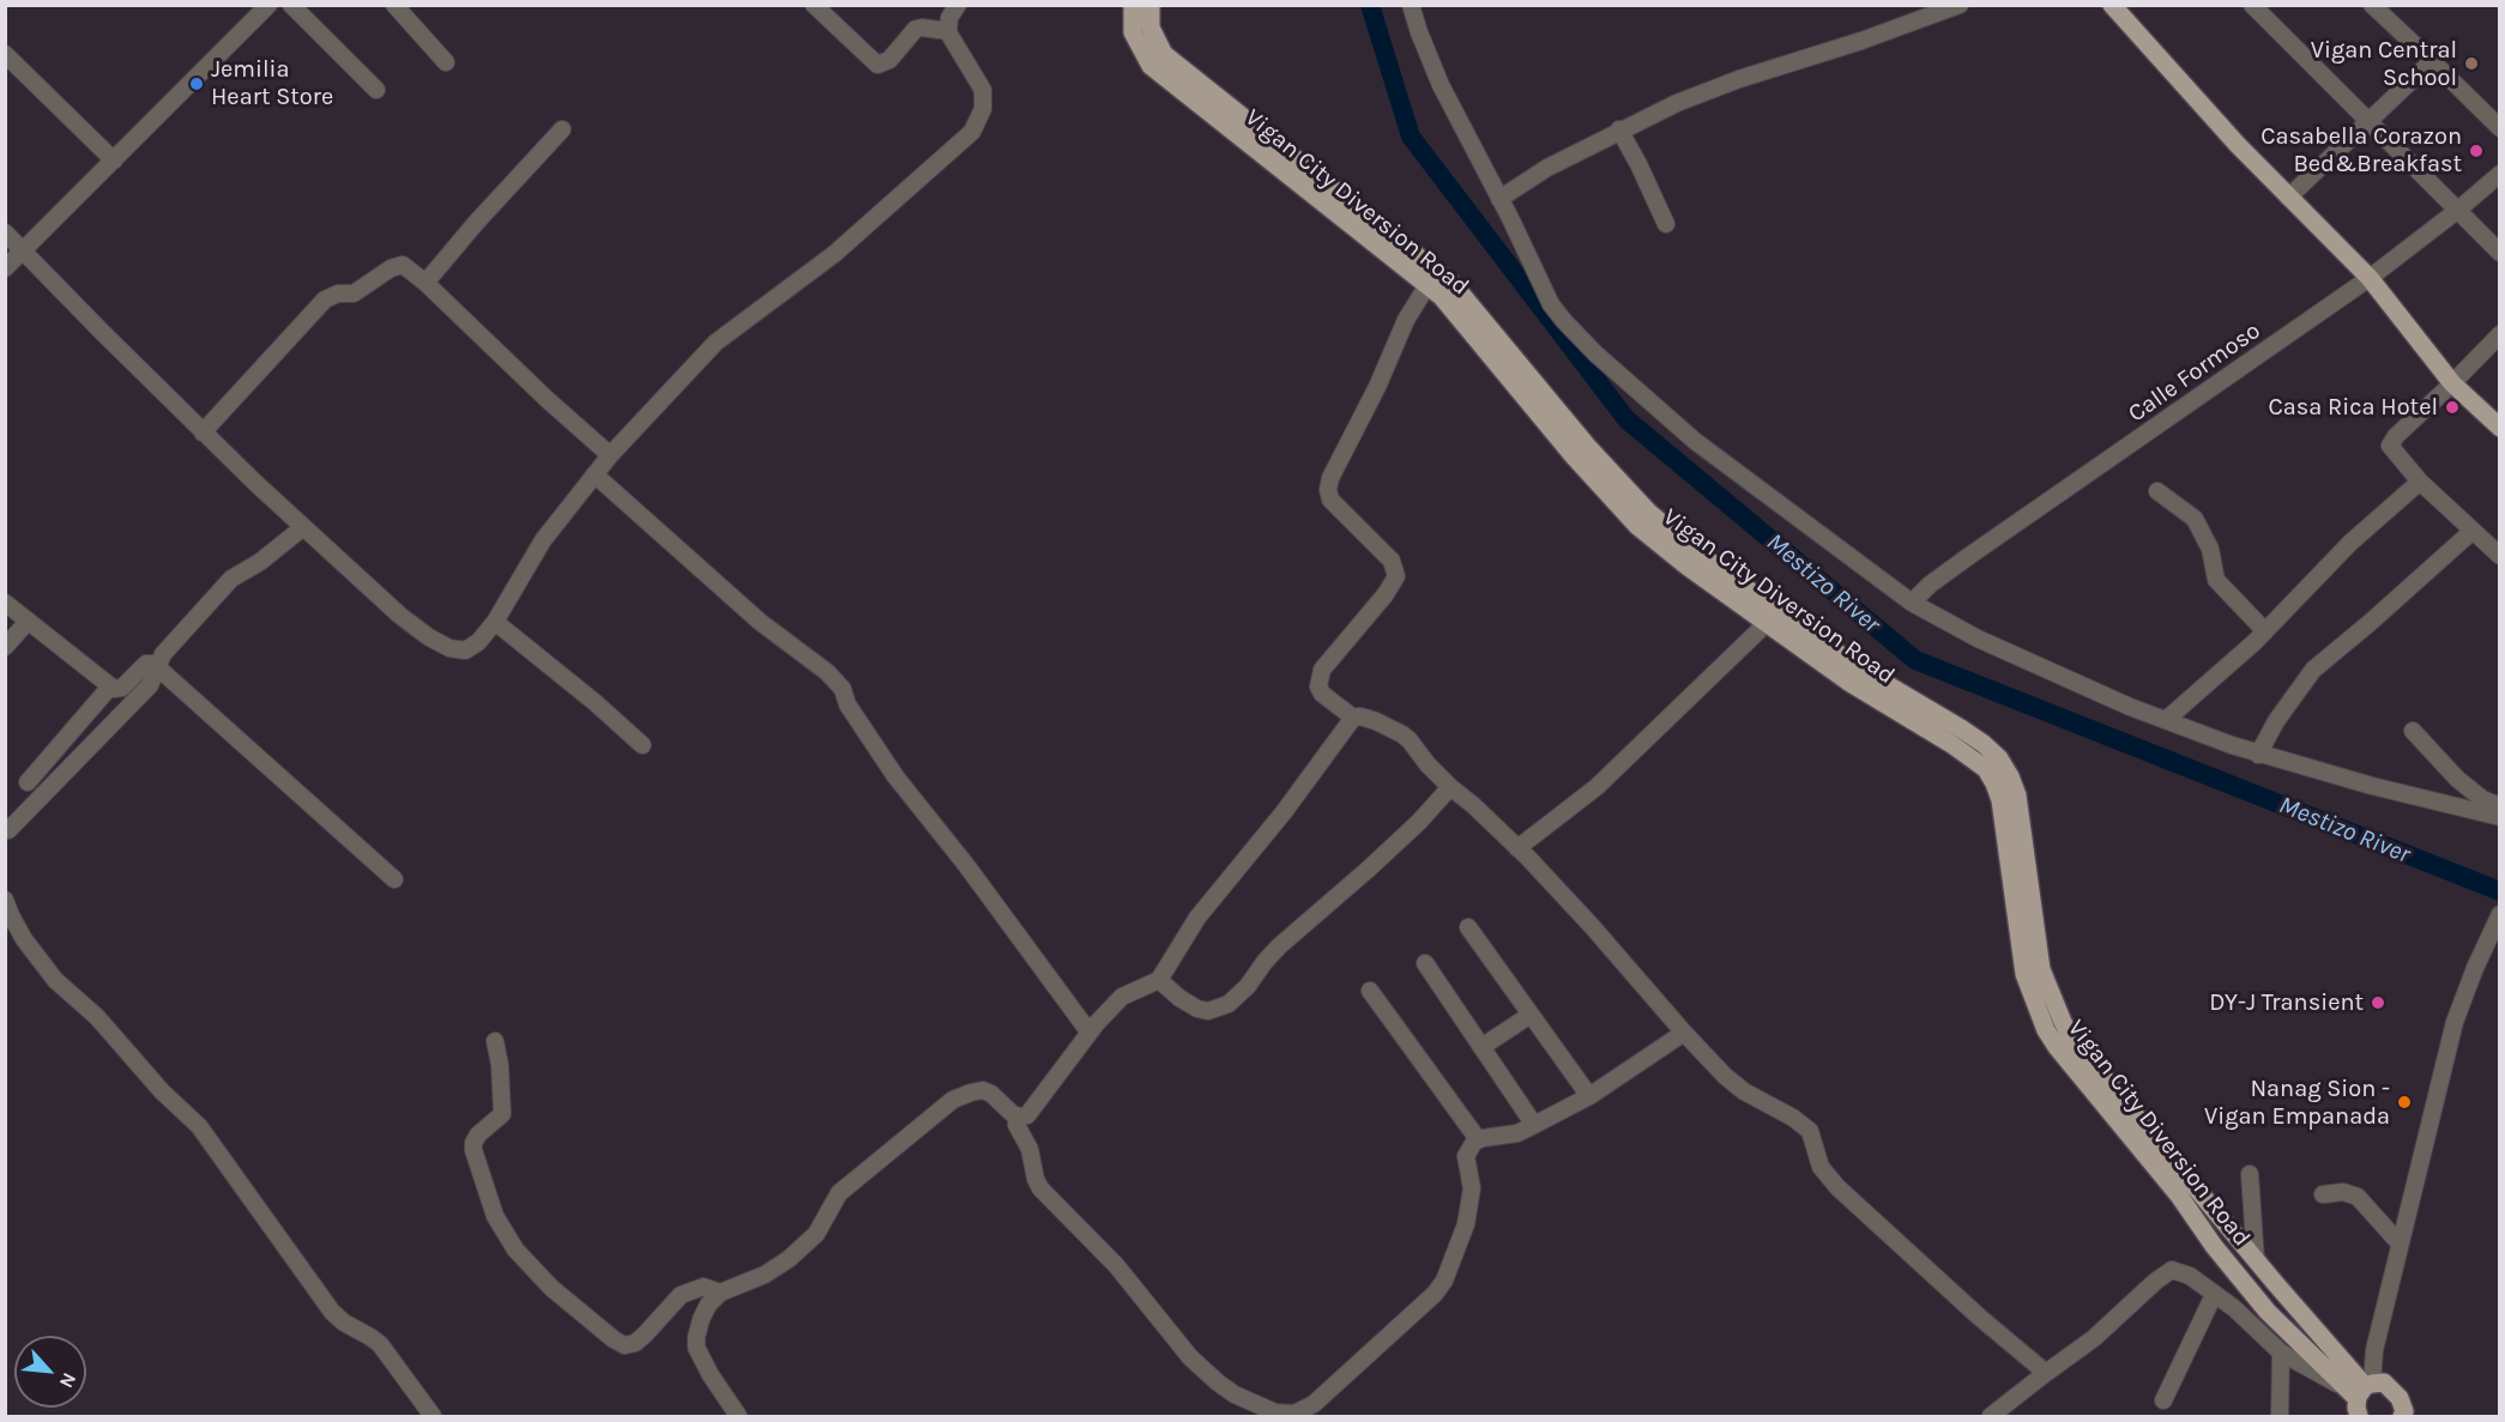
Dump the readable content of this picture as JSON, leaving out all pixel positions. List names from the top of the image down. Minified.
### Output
{"streets":{"main road":["Vigan City Diversion Road"],"street":["Calle Formoso"]},"water":["Mestizo River"],"places":["Vigan Central School","Jemilia Heart Store","Casabella Corazon Bed&Breakfast","Casa Rica Hotel","DY-J Transient","Nanag Sion - Vigan Empanada"],"north":"bottom right"}
